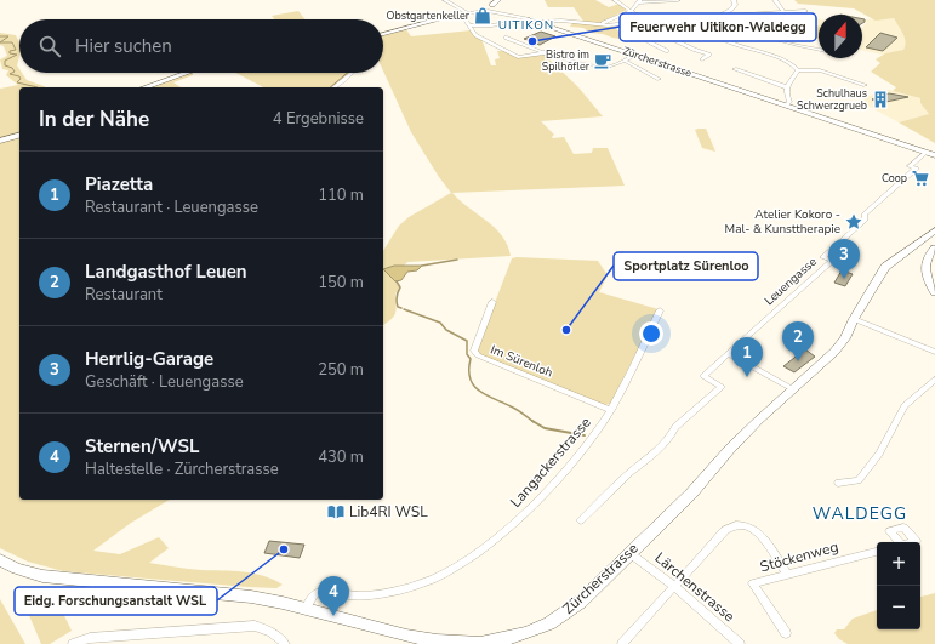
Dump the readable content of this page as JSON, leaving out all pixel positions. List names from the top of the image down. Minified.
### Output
{"streets":{"main road":["Zürcherstrasse"],"street":["Leuengasse","Im Sürenloh","Langackerstrasse","Stöckenweg","Lärchenstrasse"]},"crossings":[["Zürcherstrasse","Leuengasse"],["Zürcherstrasse","Langackerstrasse"],["Zürcherstrasse","Lärchenstrasse"],["Im Sürenloh","Langackerstrasse"]],"districts":["UITIKON","WALDEGG"],"places":{"shop":["Obstgartenkeller"],"other":["Feuerwehr Uitikon-Waldegg","Sportplatz Sürenloo","Eidg. Forschungsanstalt WSL"],"cafe":["Bistro im Spilhöfler"],"building":["Schulhaus Schwerzgrueb"],"supermarket":["Coop"],"place":["Atelier Kokoro - Mal- & Kunsttherapie"],"library":["Lib4RI WSL"]},"north":"top","page":{"search":"Hier suchen","heading":["In der Nähe","4 Ergebnisse"],"list":[{"mark":"1","name":"Piazetta","note":"Restaurant · Leuengasse","value":"110 m"},{"mark":"2","name":"Landgasthof Leuen","note":"Restaurant","value":"150 m"},{"mark":"3","name":"Herrlig-Garage","note":"Geschäft · Leuengasse","value":"250 m"},{"mark":"4","name":"Sternen/WSL","note":"Haltestelle · Zürcherstrasse","value":"430 m"}],"pins":["3","2","1","4"],"map_buttons":["+","−"]}}
